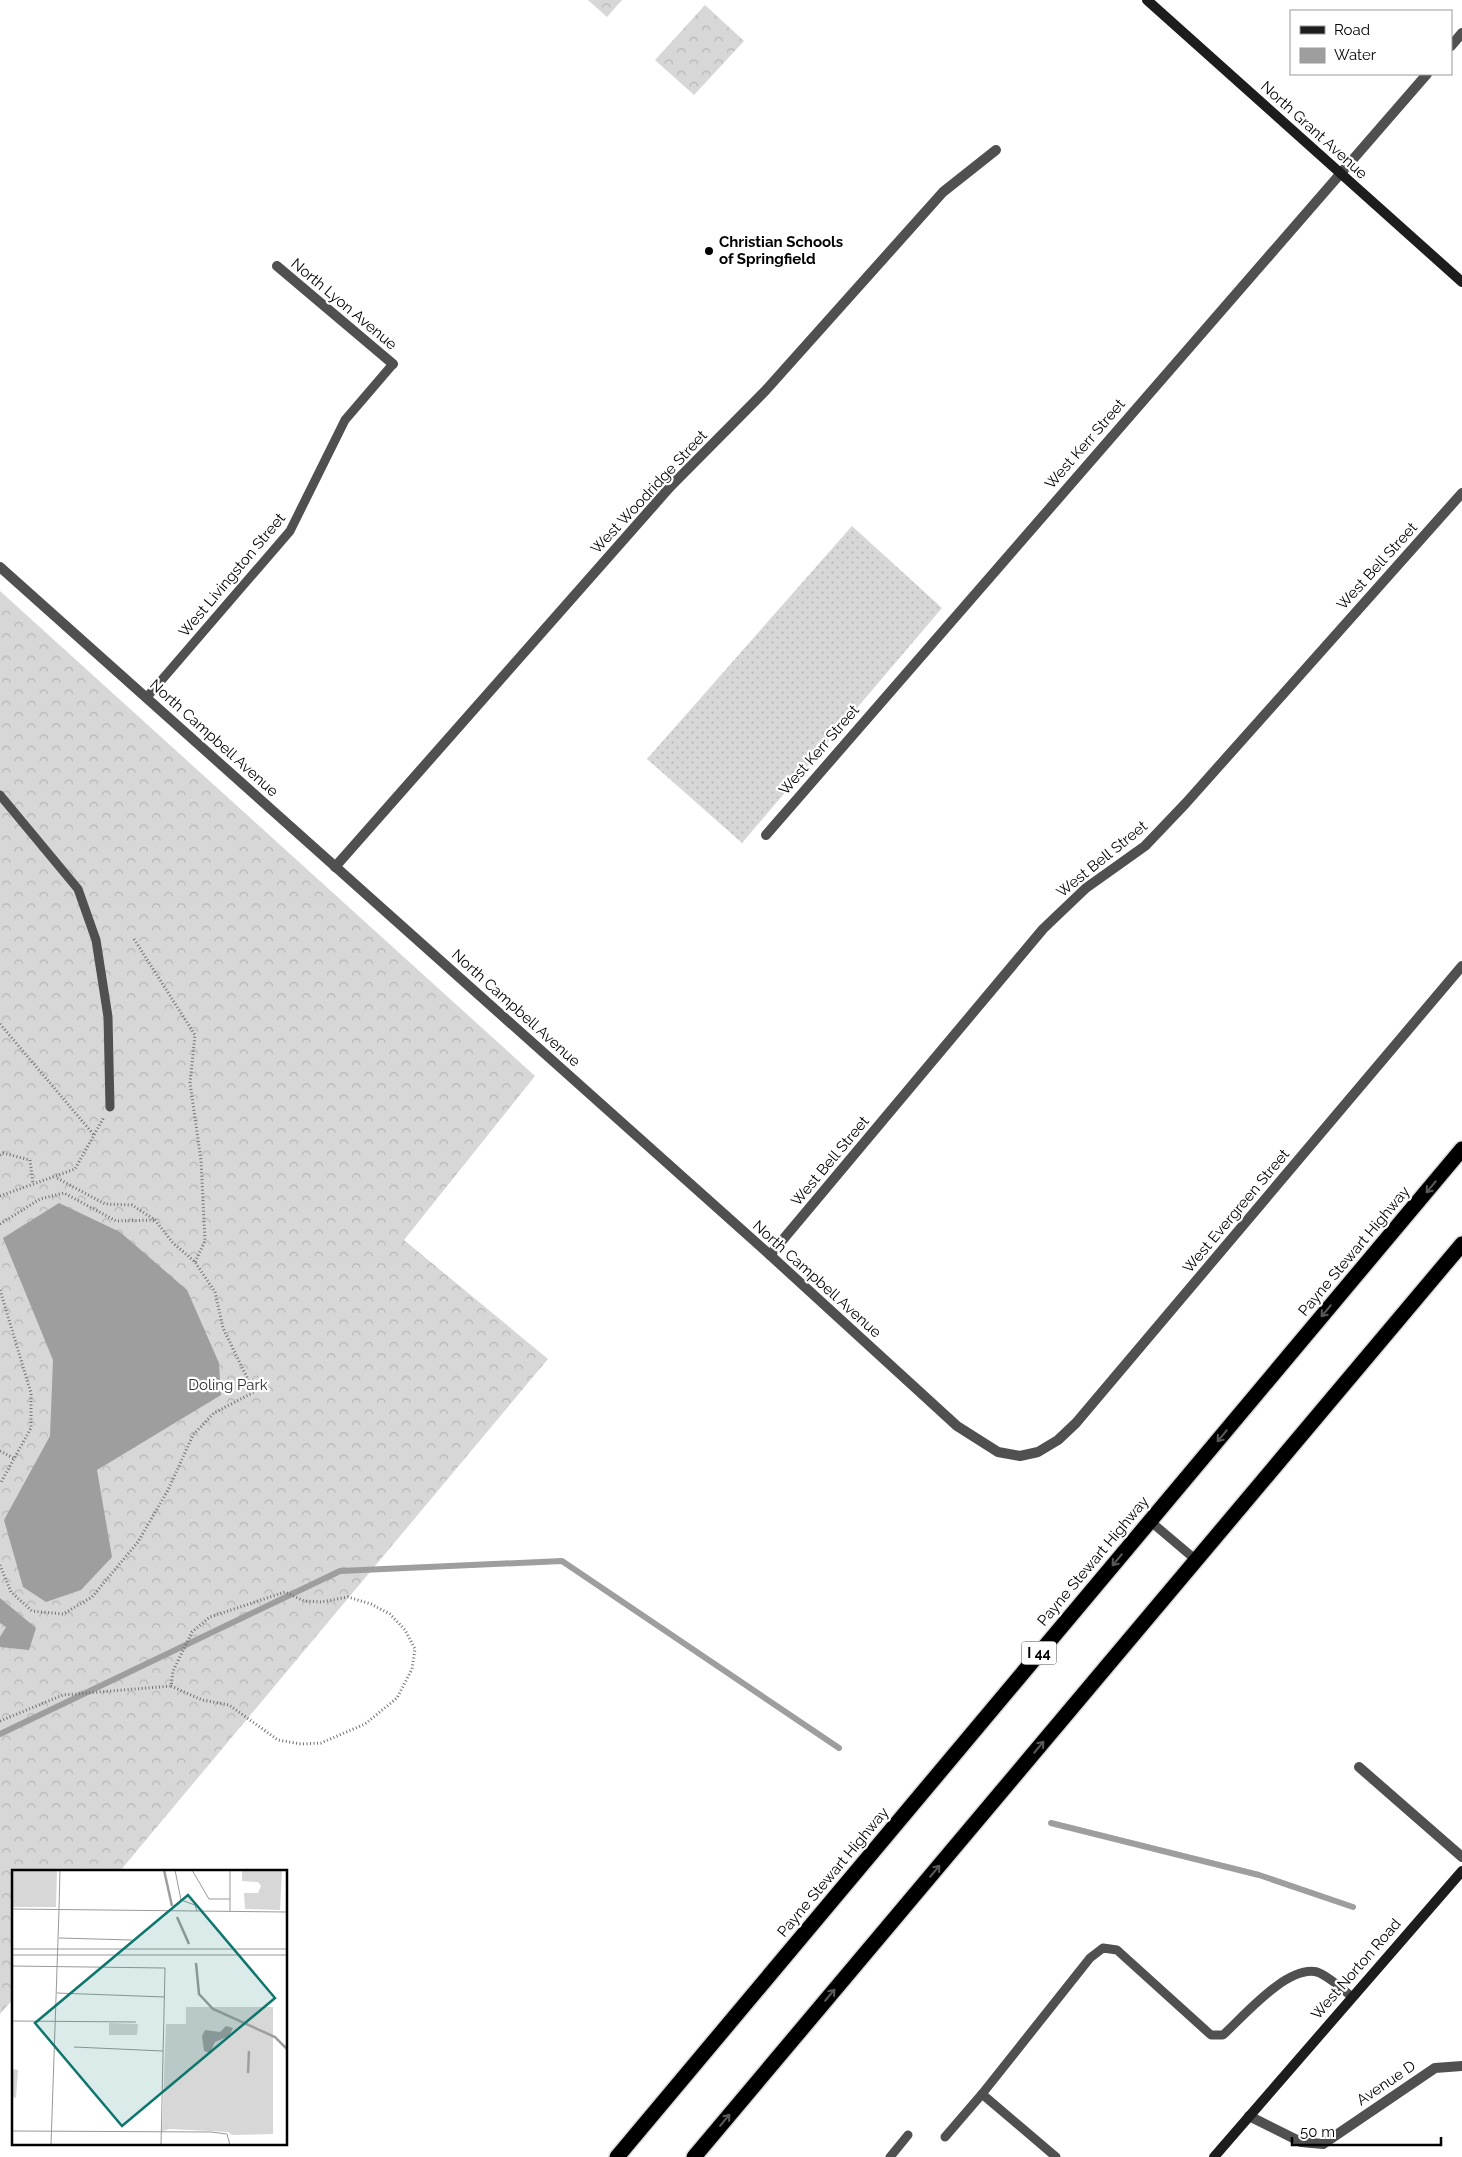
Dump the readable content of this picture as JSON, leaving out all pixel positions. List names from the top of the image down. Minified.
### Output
{"streets":{"highway":["Payne Stewart Highway","I 44"],"main road":["North Grant Avenue","West Norton Road"],"street":["North Lyon Avenue","West Kerr Street","West Woodridge Street","West Bell Street","North Campbell Avenue","West Evergreen Street","Avenue D"],"lane":["West Livingston Street"]},"crossings":[["North Grant Avenue","West Kerr Street"],["North Lyon Avenue","West Livingston Street"],["West Woodridge Street","North Campbell Avenue"],["West Bell Street","North Campbell Avenue"],["West Livingston Street","North Campbell Avenue"],["North Campbell Avenue","West Evergreen Street"],["West Norton Road","Avenue D"]],"parks":["Doling Park"],"places":["Christian Schools of Springfield"],"legend":["Road","Water"],"scale_bar":"50 m"}
